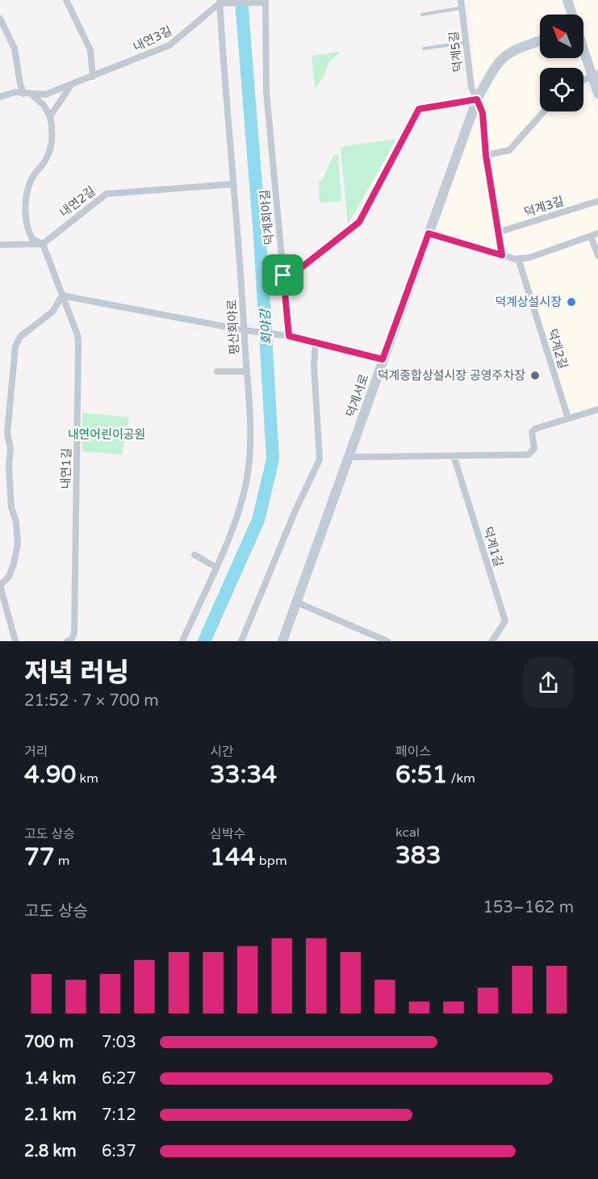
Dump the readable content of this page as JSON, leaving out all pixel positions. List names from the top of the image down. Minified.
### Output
{"streets":{"street":["내연3길","덕계5길","내연2길","덕계3길","덕계회야길","평산회야로","덕계2길","덕계서로","내연1길","덕계1길"]},"crossings":[["내연3길","평산회야로"],["덕계5길","덕계서로"],["내연2길","평산회야로"],["내연2길","내연1길"]],"water":["회야강"],"parks":["내연어린이공원"],"places":["덕계상설시장","덕계종합상설시장 공영주차장"],"north":"top left","page":{"heading":["저녁 러닝","21:52 · 7 × 700 m"],"stats":[["거리","4.90 km"],["시간","33:34"],["페이스","6:51 /km"],["고도 상승","77 m"],["심박수","144 bpm"],["kcal","383"]],"chart":["고도 상승","153–162 m"],"list":[{"name":"700 m","note":"7:03"},{"name":"1.4 km","note":"6:27"},{"name":"2.1 km","note":"7:12"},{"name":"2.8 km","note":"6:37"}]}}
